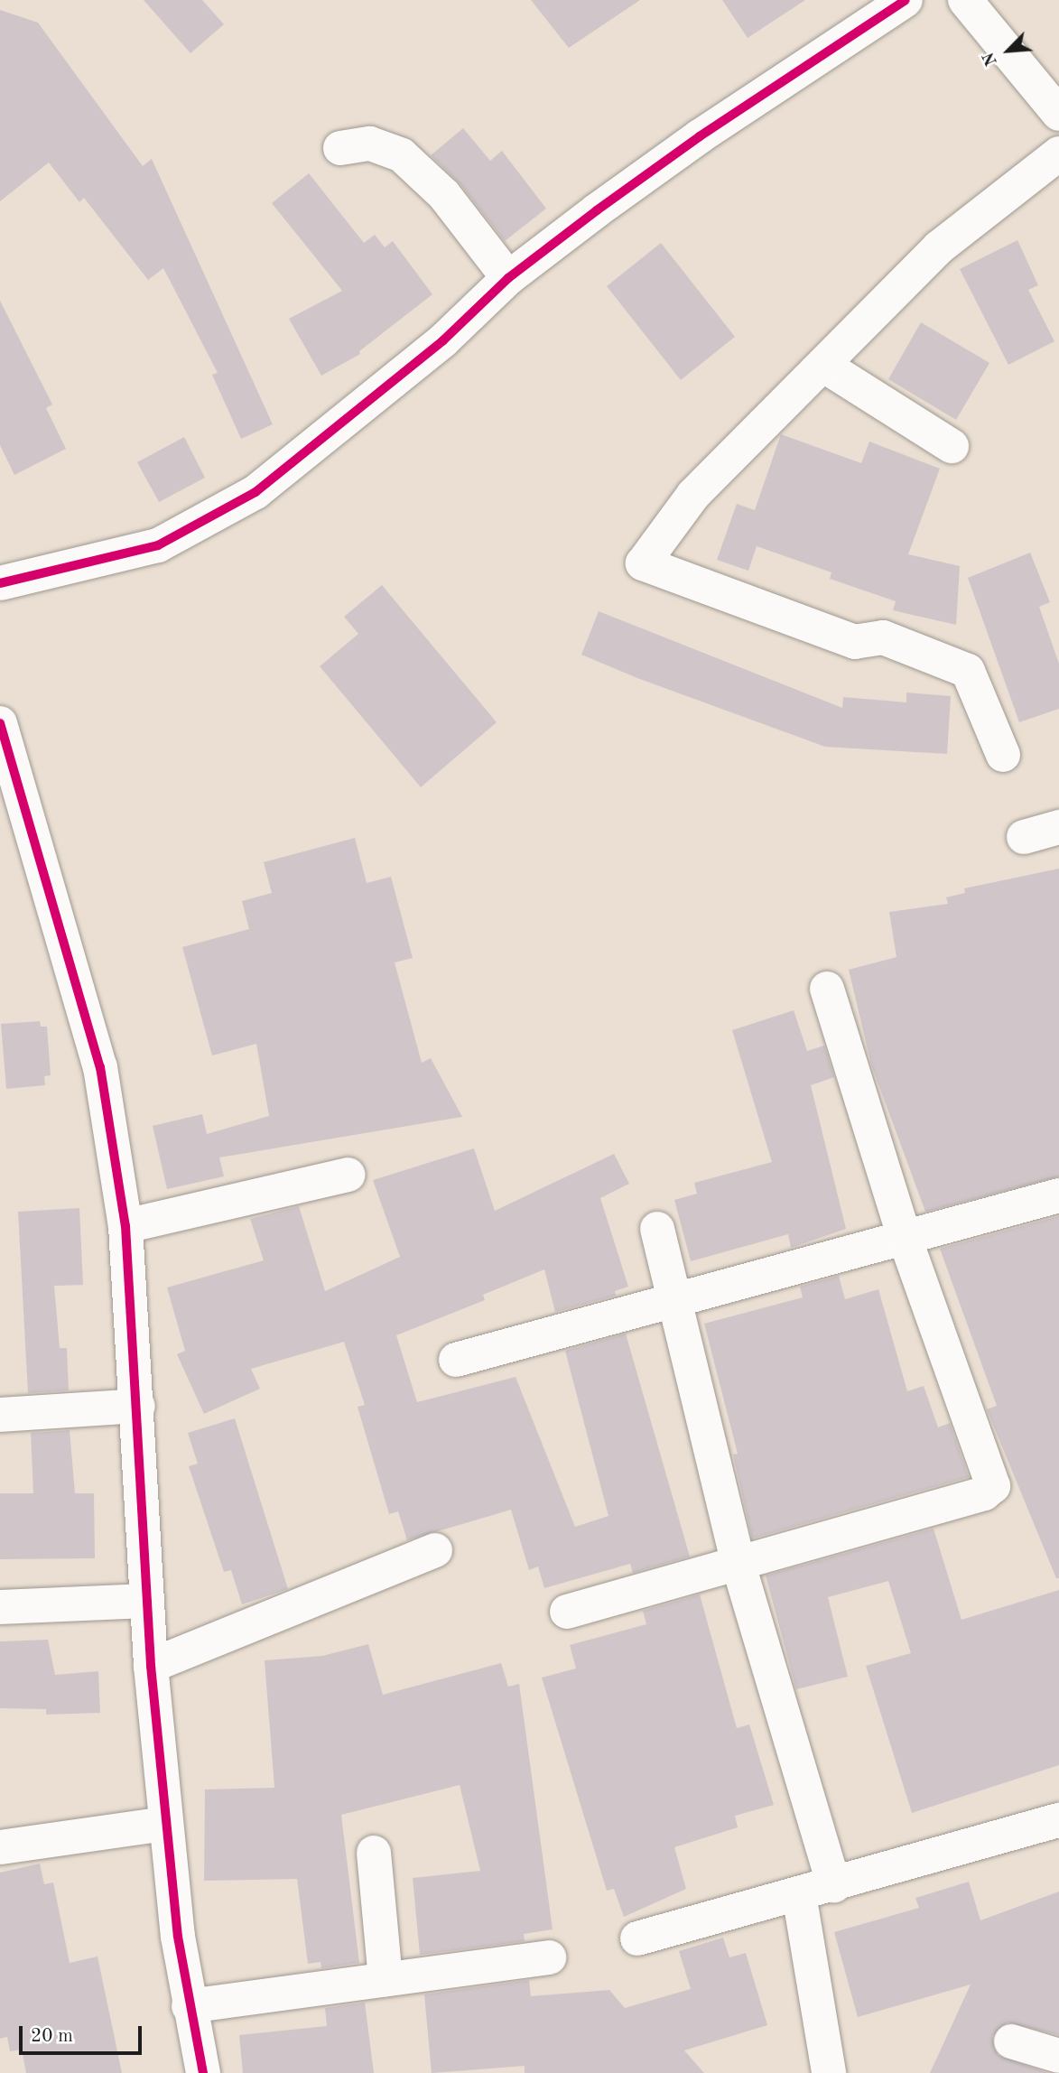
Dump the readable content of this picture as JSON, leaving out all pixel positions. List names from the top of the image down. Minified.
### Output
{"scale_bar":"20 m","north":"bottom left"}
